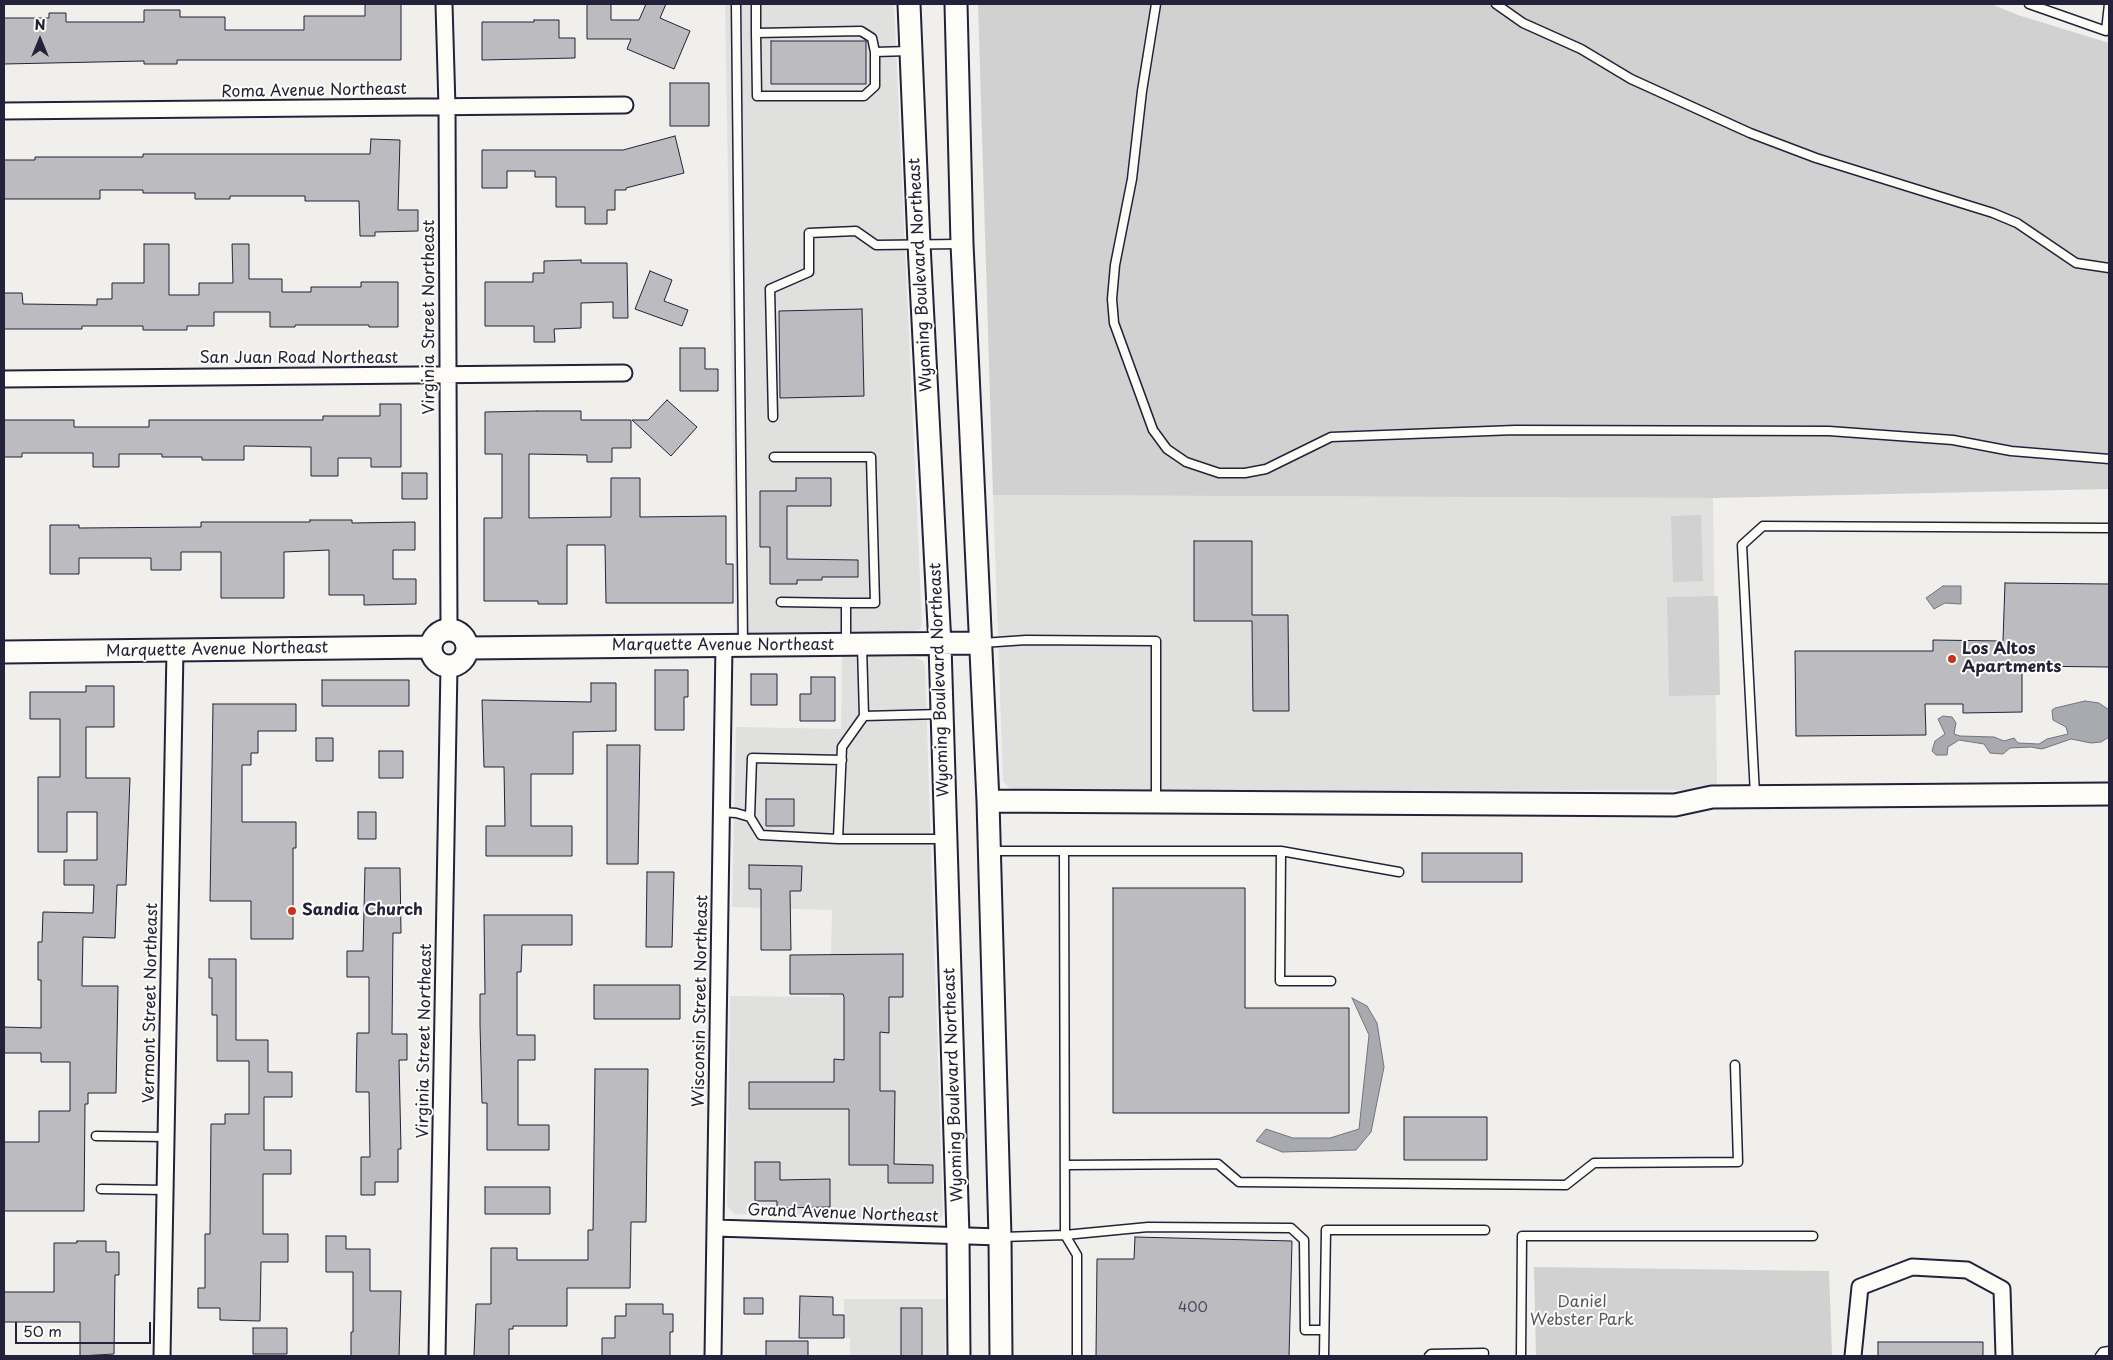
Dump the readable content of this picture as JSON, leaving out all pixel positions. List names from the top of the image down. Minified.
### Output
{"streets":{"main road":["Wyoming Boulevard Northeast","Marquette Avenue Northeast"],"street":["Roma Avenue Northeast","Virginia Street Northeast","San Juan Road Northeast","Wisconsin Street Northeast","Vermont Street Northeast","Grand Avenue Northeast"]},"crossings":[["Roma Avenue Northeast","Virginia Street Northeast"],["Wyoming Boulevard Northeast","Marquette Avenue Northeast"],["Wyoming Boulevard Northeast","Grand Avenue Northeast"],["Virginia Street Northeast","San Juan Road Northeast"],["Virginia Street Northeast","Marquette Avenue Northeast"],["Marquette Avenue Northeast","Wisconsin Street Northeast"],["Marquette Avenue Northeast","Vermont Street Northeast"],["Wisconsin Street Northeast","Grand Avenue Northeast"]],"parks":["Daniel Webster Park"],"places":["Los Altos Apartments","Sandia Church"],"house_numbers":["400"],"scale_bar":"50 m","north":"top"}
